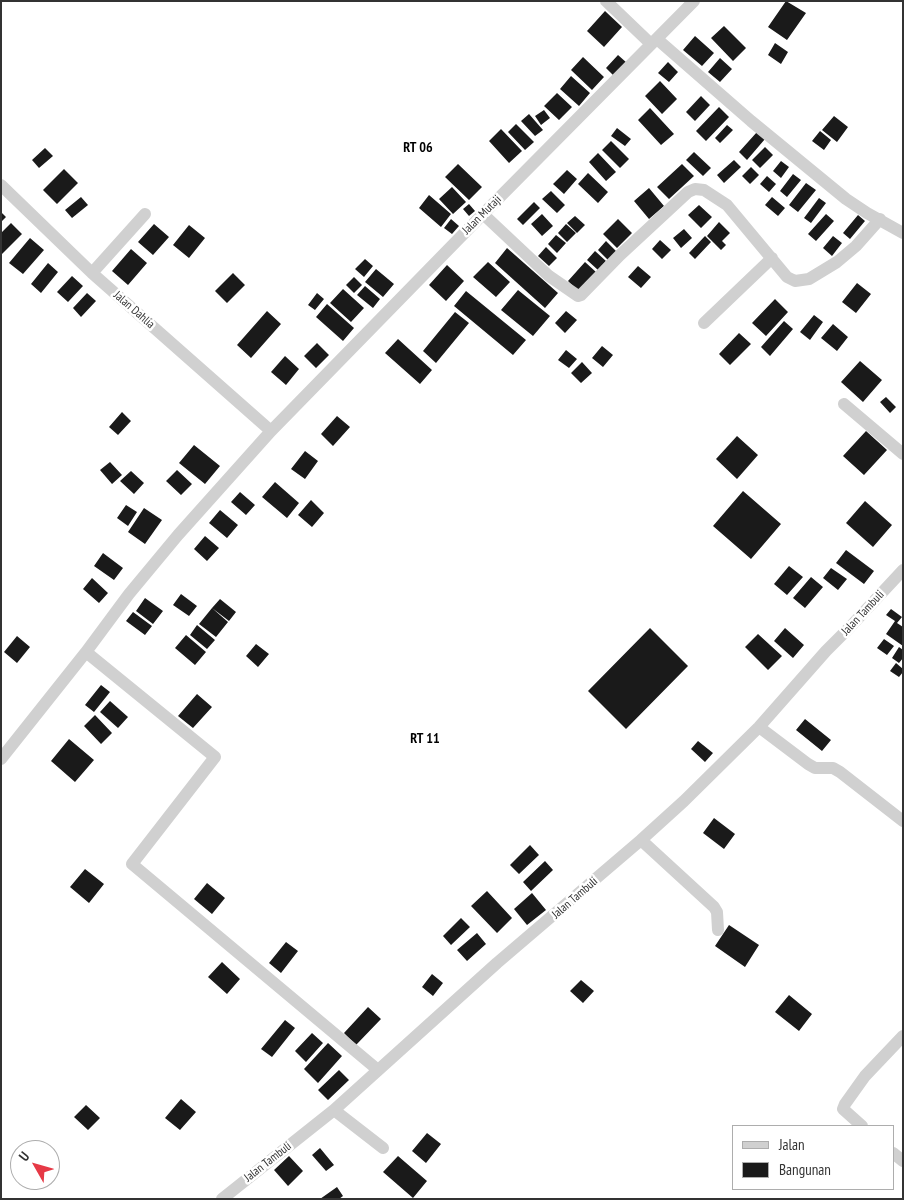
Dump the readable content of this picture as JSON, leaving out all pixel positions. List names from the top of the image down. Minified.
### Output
{"streets":{"street":["Jalan Mutaji","Jalan Dahlia","Jalan Tambuli"]},"crossings":[["Jalan Mutaji","Jalan Dahlia"]],"districts":["RT 06","RT 11"],"legend":["Jalan","Bangunan"],"north":"top left"}
